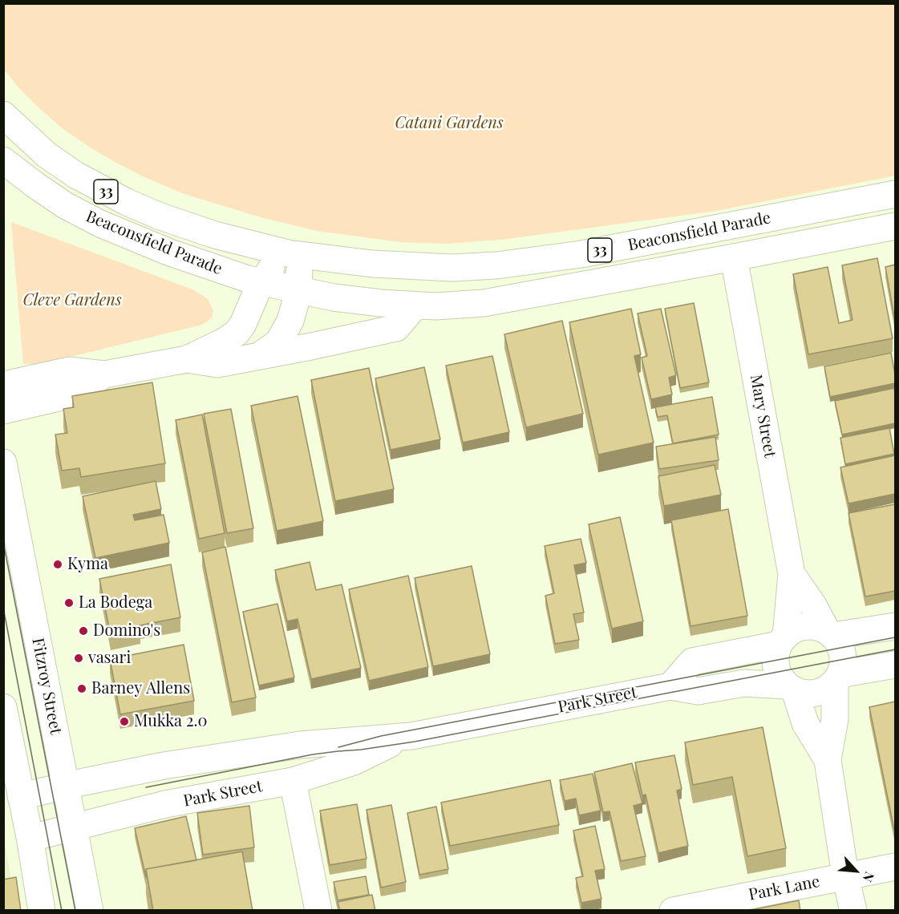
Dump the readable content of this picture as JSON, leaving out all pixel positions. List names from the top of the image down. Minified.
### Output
{"streets":{"main road":["33","Beaconsfield Parade","Mary Street","Fitzroy Street","Park Street","Park Lane"]},"crossings":[["Beaconsfield Parade","Mary Street"],["Mary Street","Park Street"],["Fitzroy Street","Park Street"]],"parks":["Catani Gardens","Cleve Gardens"],"places":["Kyma","La Bodega","Domino's","vasari","Barney Allens","Mukka 2.0"],"north":"bottom right"}
